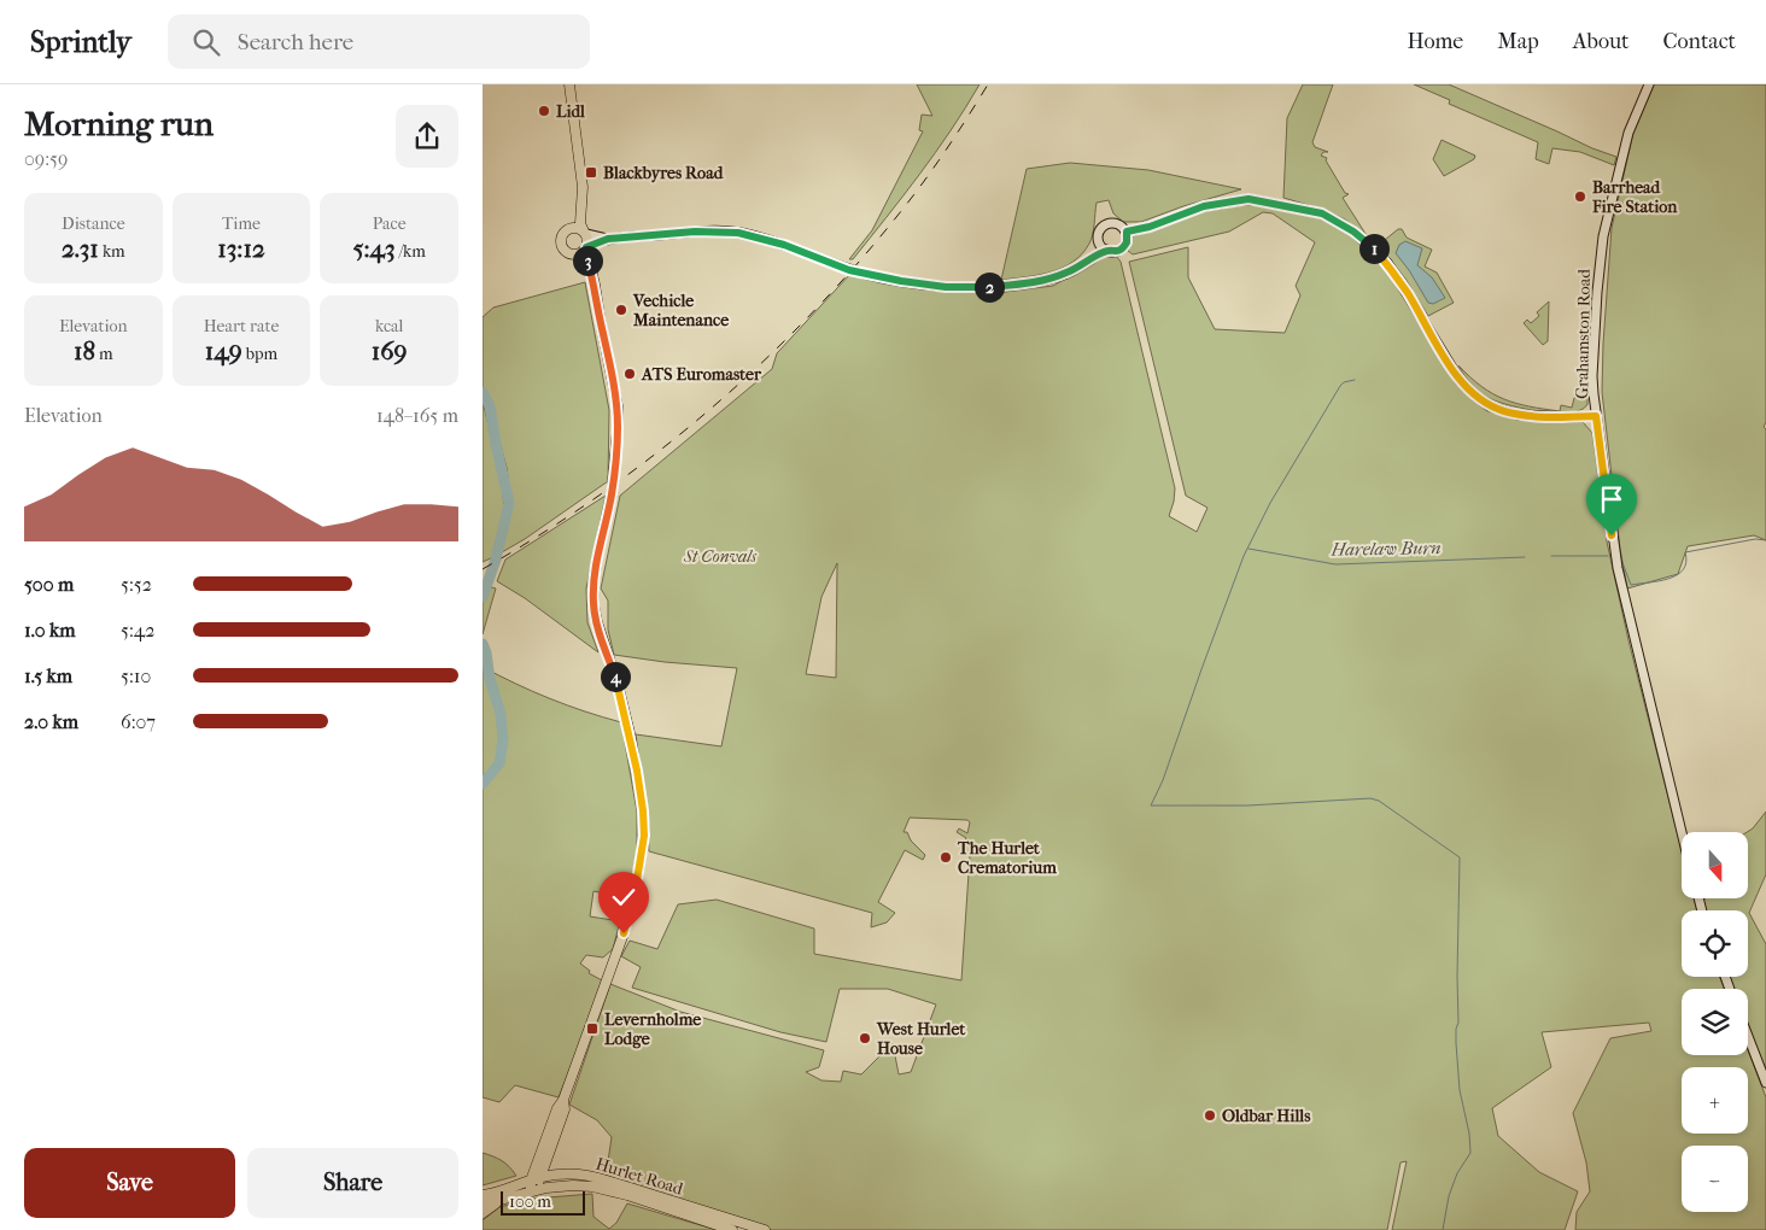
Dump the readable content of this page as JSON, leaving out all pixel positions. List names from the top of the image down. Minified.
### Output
{"streets":{"main road":["Hurlet Road"],"street":["Grahamston Road"]},"water":["Harelaw Burn"],"parks":["St Convals"],"places":{"other":["Lidl","Barrhead Fire Station","Vechicle Maintenance","ATS Euromaster","The Hurlet Crematorium","West Hurlet House","Oldbar Hills"],"transit":["Blackbyres Road","Levernholme Lodge"]},"scale_bar":"100 m","north":"bottom","page":{"header":"Sprintly","search":"Search here","nav":["Home","Map","About","Contact"],"heading":["Morning run","09:59"],"stats":[["Distance","2.31 km"],["Time","13:12"],["Pace","5:43 /km"],["Elevation","18 m"],["Heart rate","149 bpm"],["kcal","169"]],"pins":["1","3","2","4"],"chart":["Elevation","148–165 m"],"list":[{"name":"500 m","note":"5:52"},{"name":"1.0 km","note":"5:42"},{"name":"1.5 km","note":"5:10"},{"name":"2.0 km","note":"6:07"}],"map_buttons":["+","−"],"buttons":["Save","Share"],"scale":"100 m"}}
